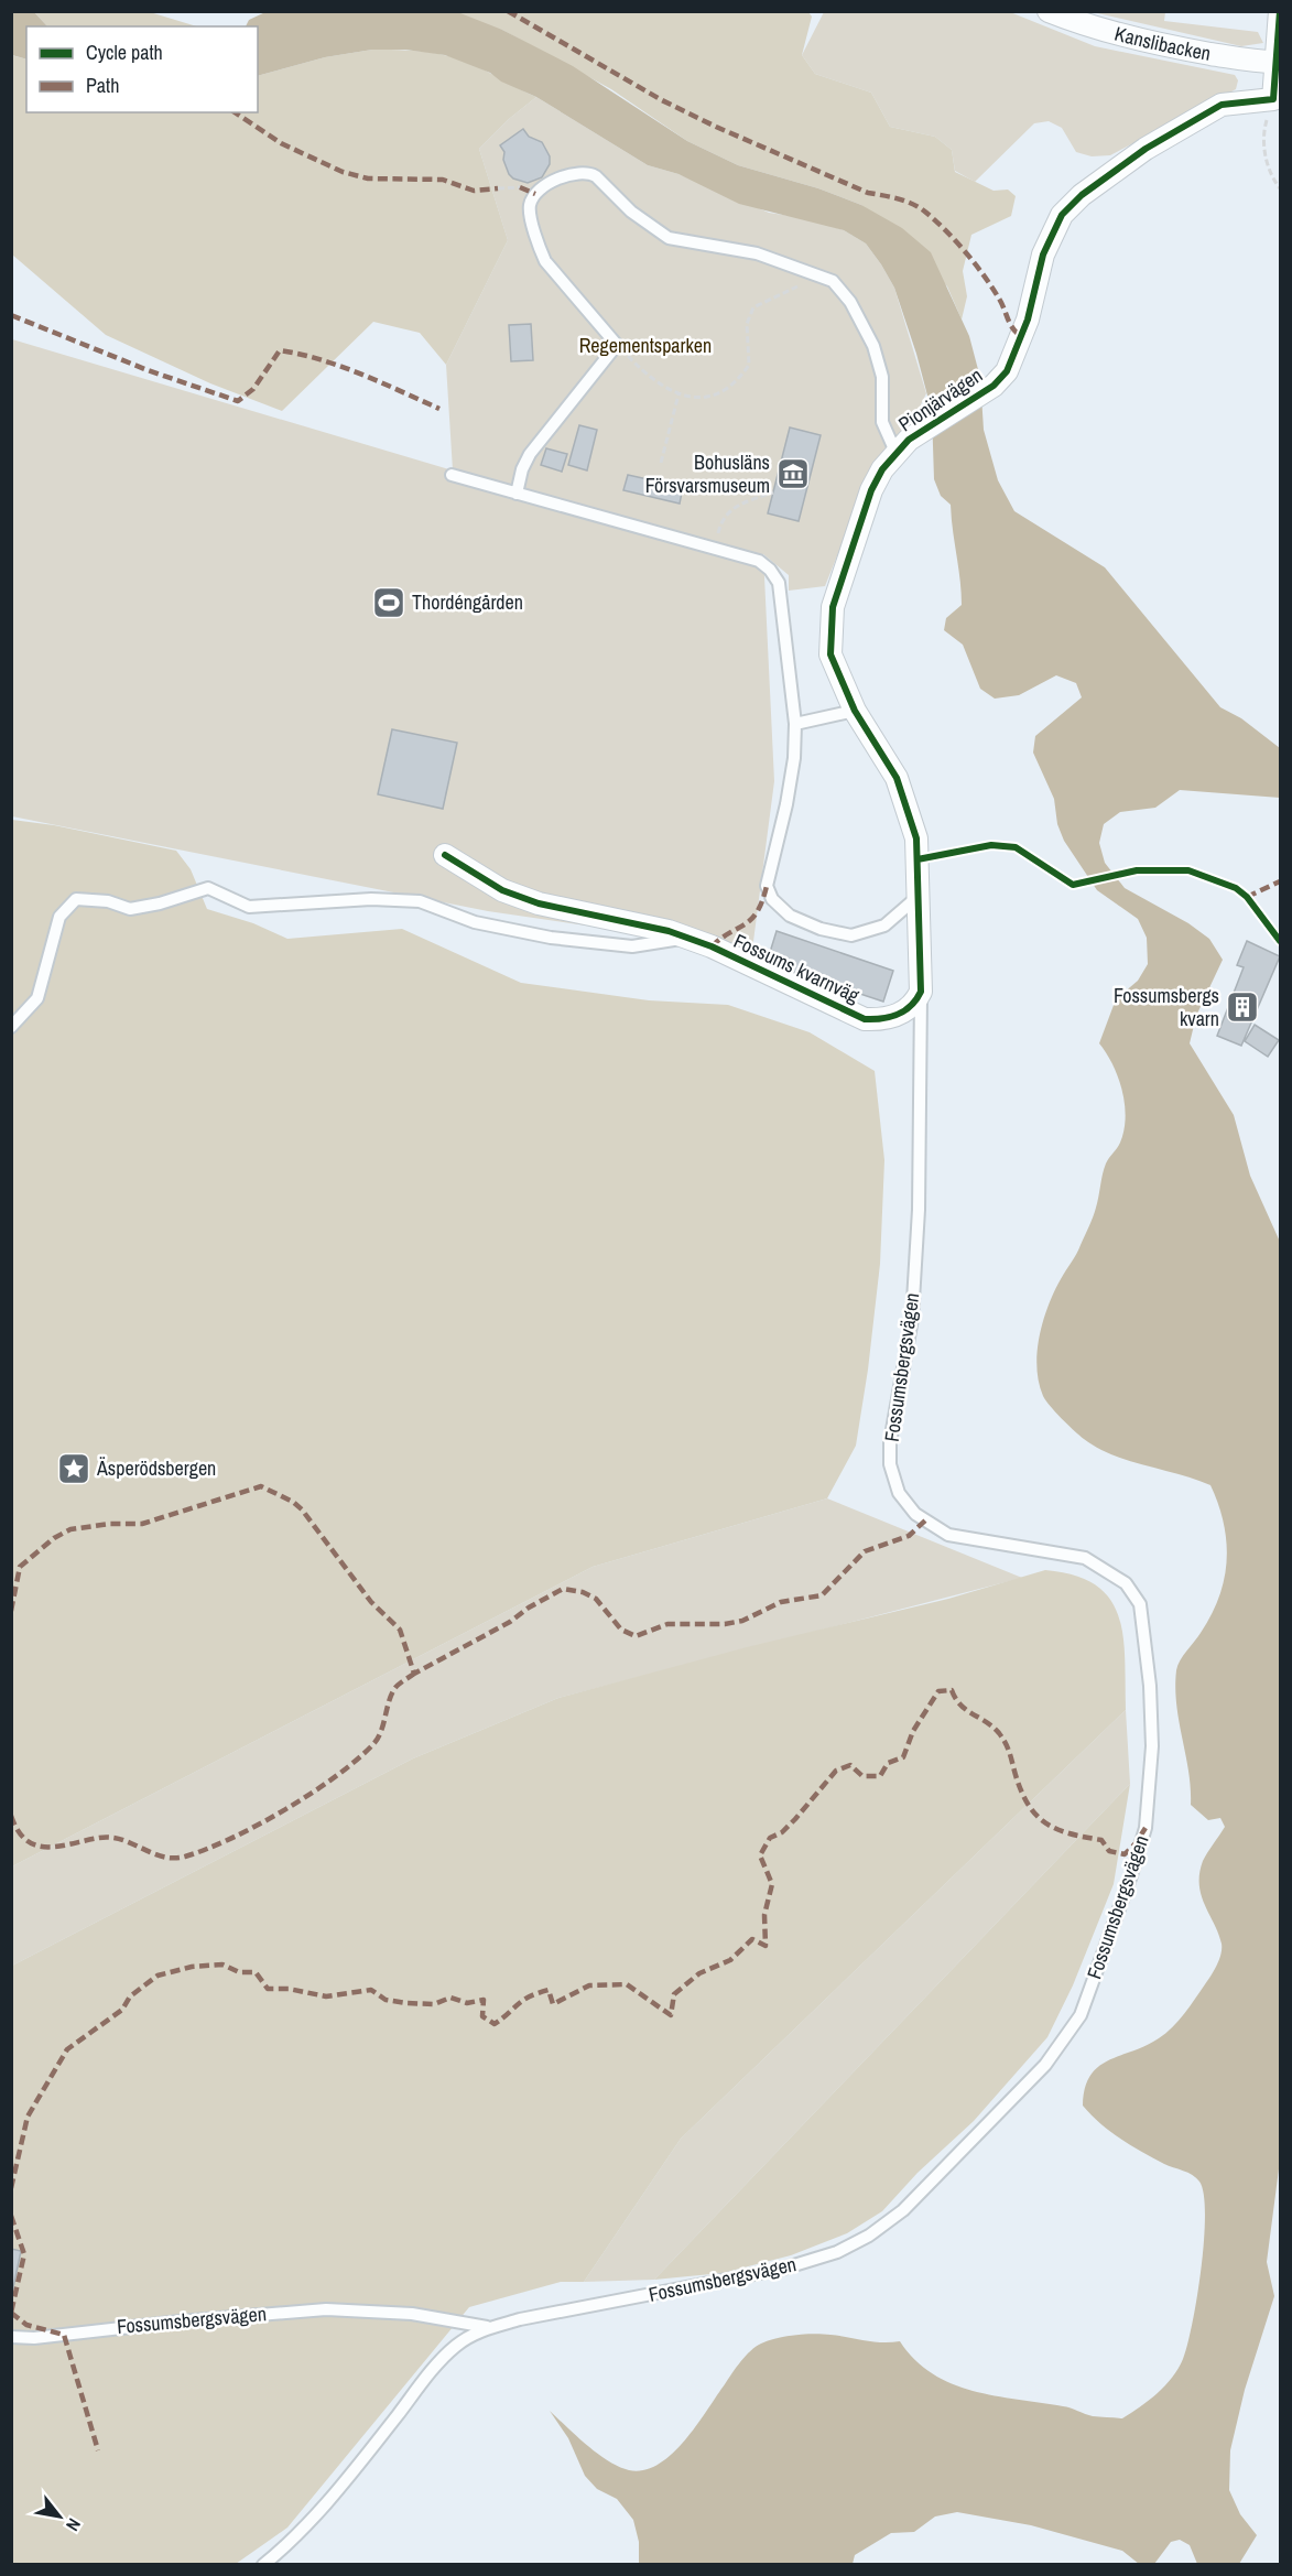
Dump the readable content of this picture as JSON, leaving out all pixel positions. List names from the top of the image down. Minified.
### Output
{"streets":{"street":["Kanslibacken","Pionjärvägen","Fossums kvarnväg"],"lane":["Fossumsbergsvägen"]},"crossings":[["Pionjärvägen","Fossums kvarnväg"],["Pionjärvägen","Fossumsbergsvägen"],["Fossums kvarnväg","Fossumsbergsvägen"]],"parks":["Regementsparken"],"places":{"museum":["Bohusläns Försvarsmuseum"],"sports":["Thordéngården"],"building":["Fossumsbergs kvarn"],"place":["Äsperödsbergen"]},"legend":["Cycle path","Path"],"north":"bottom right"}
